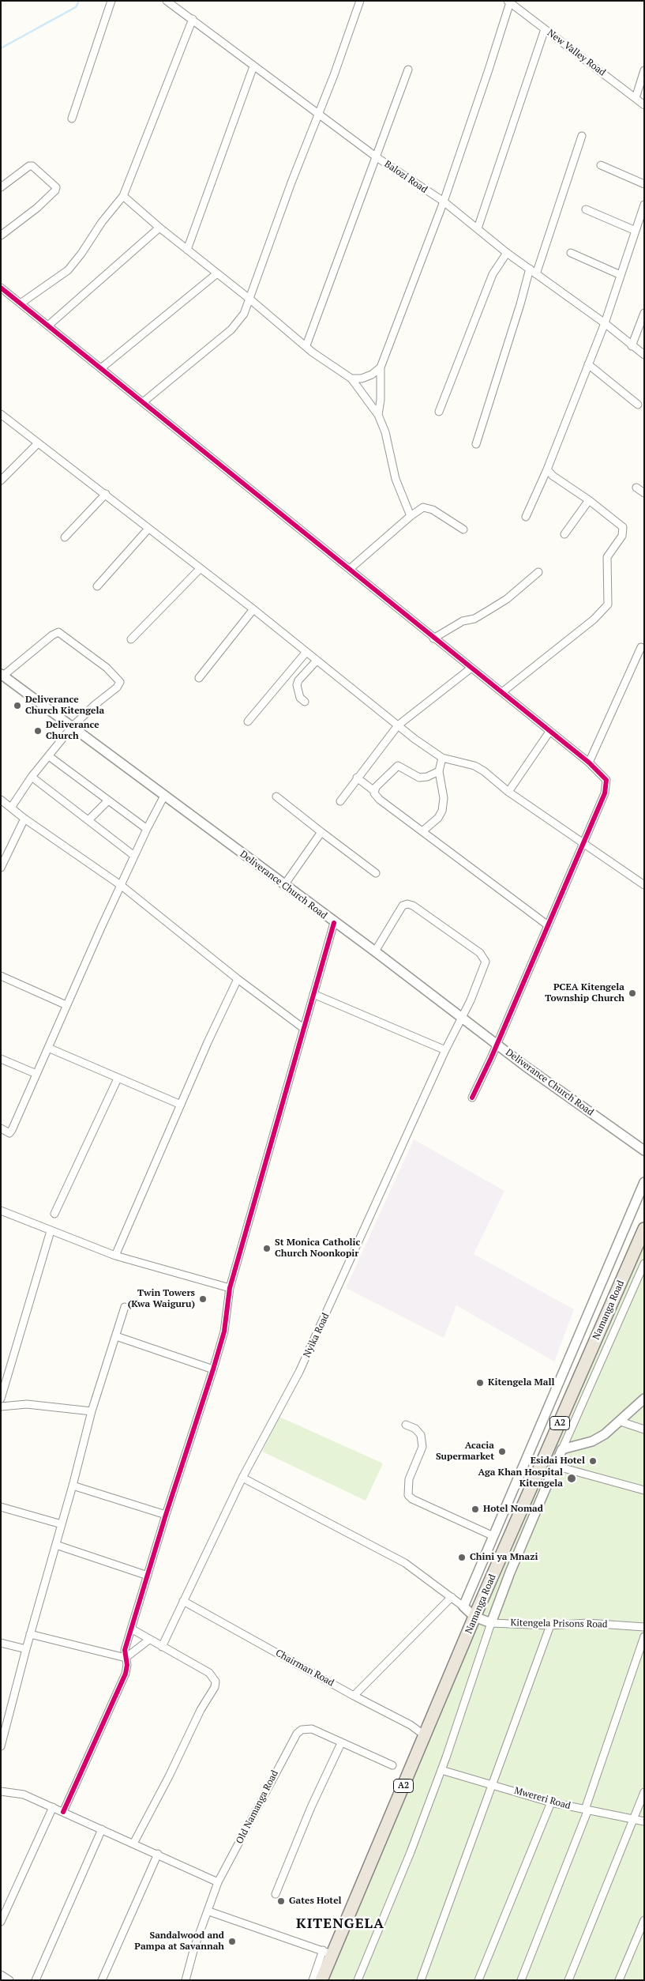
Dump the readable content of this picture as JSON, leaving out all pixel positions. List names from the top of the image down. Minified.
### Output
{"streets":{"highway":["Namanga Road","A2"],"street":["New Valley Road","Balozi Road","Deliverance Church Road","Nyika Road","Kitengela Prisons Road","Chairman Road","Mwereri Road","Old Namanga Road"]},"crossings":[["Deliverance Church Road","Nyika Road"],["Namanga Road","Kitengela Prisons Road"],["Namanga Road","Chairman Road"],["Nyika Road","Chairman Road"]],"districts":["KITENGELA"],"places":["Deliverance Church Kitengela","Deliverance Church","PCEA Kitengela Township Church","St Monica Catholic Church Noonkopir","Twin Towers (Kwa Waiguru)","Kitengela Mall","Acacia Supermarket","Esidai Hotel","Aga Khan Hospital Kitengela","Hotel Nomad","Chini ya Mnazi","Gates Hotel","Sandalwood and Pampa at Savannah"]}
